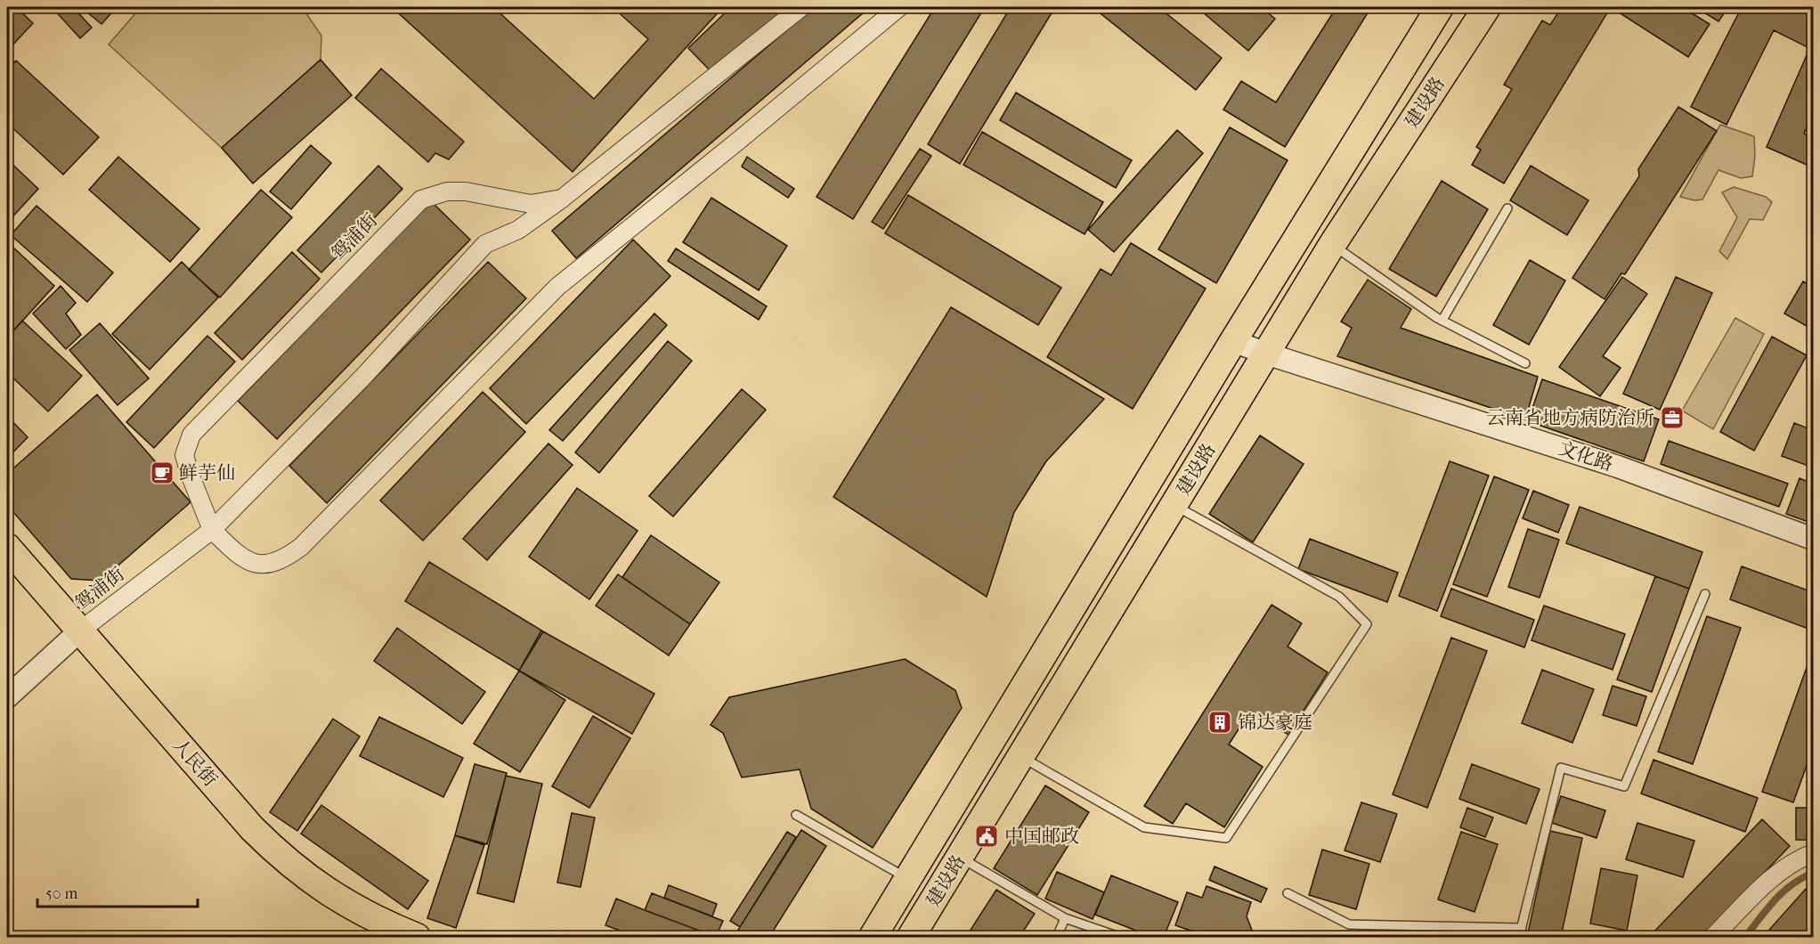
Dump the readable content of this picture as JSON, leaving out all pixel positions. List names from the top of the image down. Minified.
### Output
{"streets":{"main road":["建设路","人民街"],"street":["鸳浦街","文化路"]},"crossings":[["建设路","文化路"],["鸳浦街","人民街"]],"places":{"office":["云南省地方病防治所"],"cafe":["鲜芋仙"],"building":["锦达豪庭"],"public building":["中国邮政"]},"scale_bar":"50 m"}
